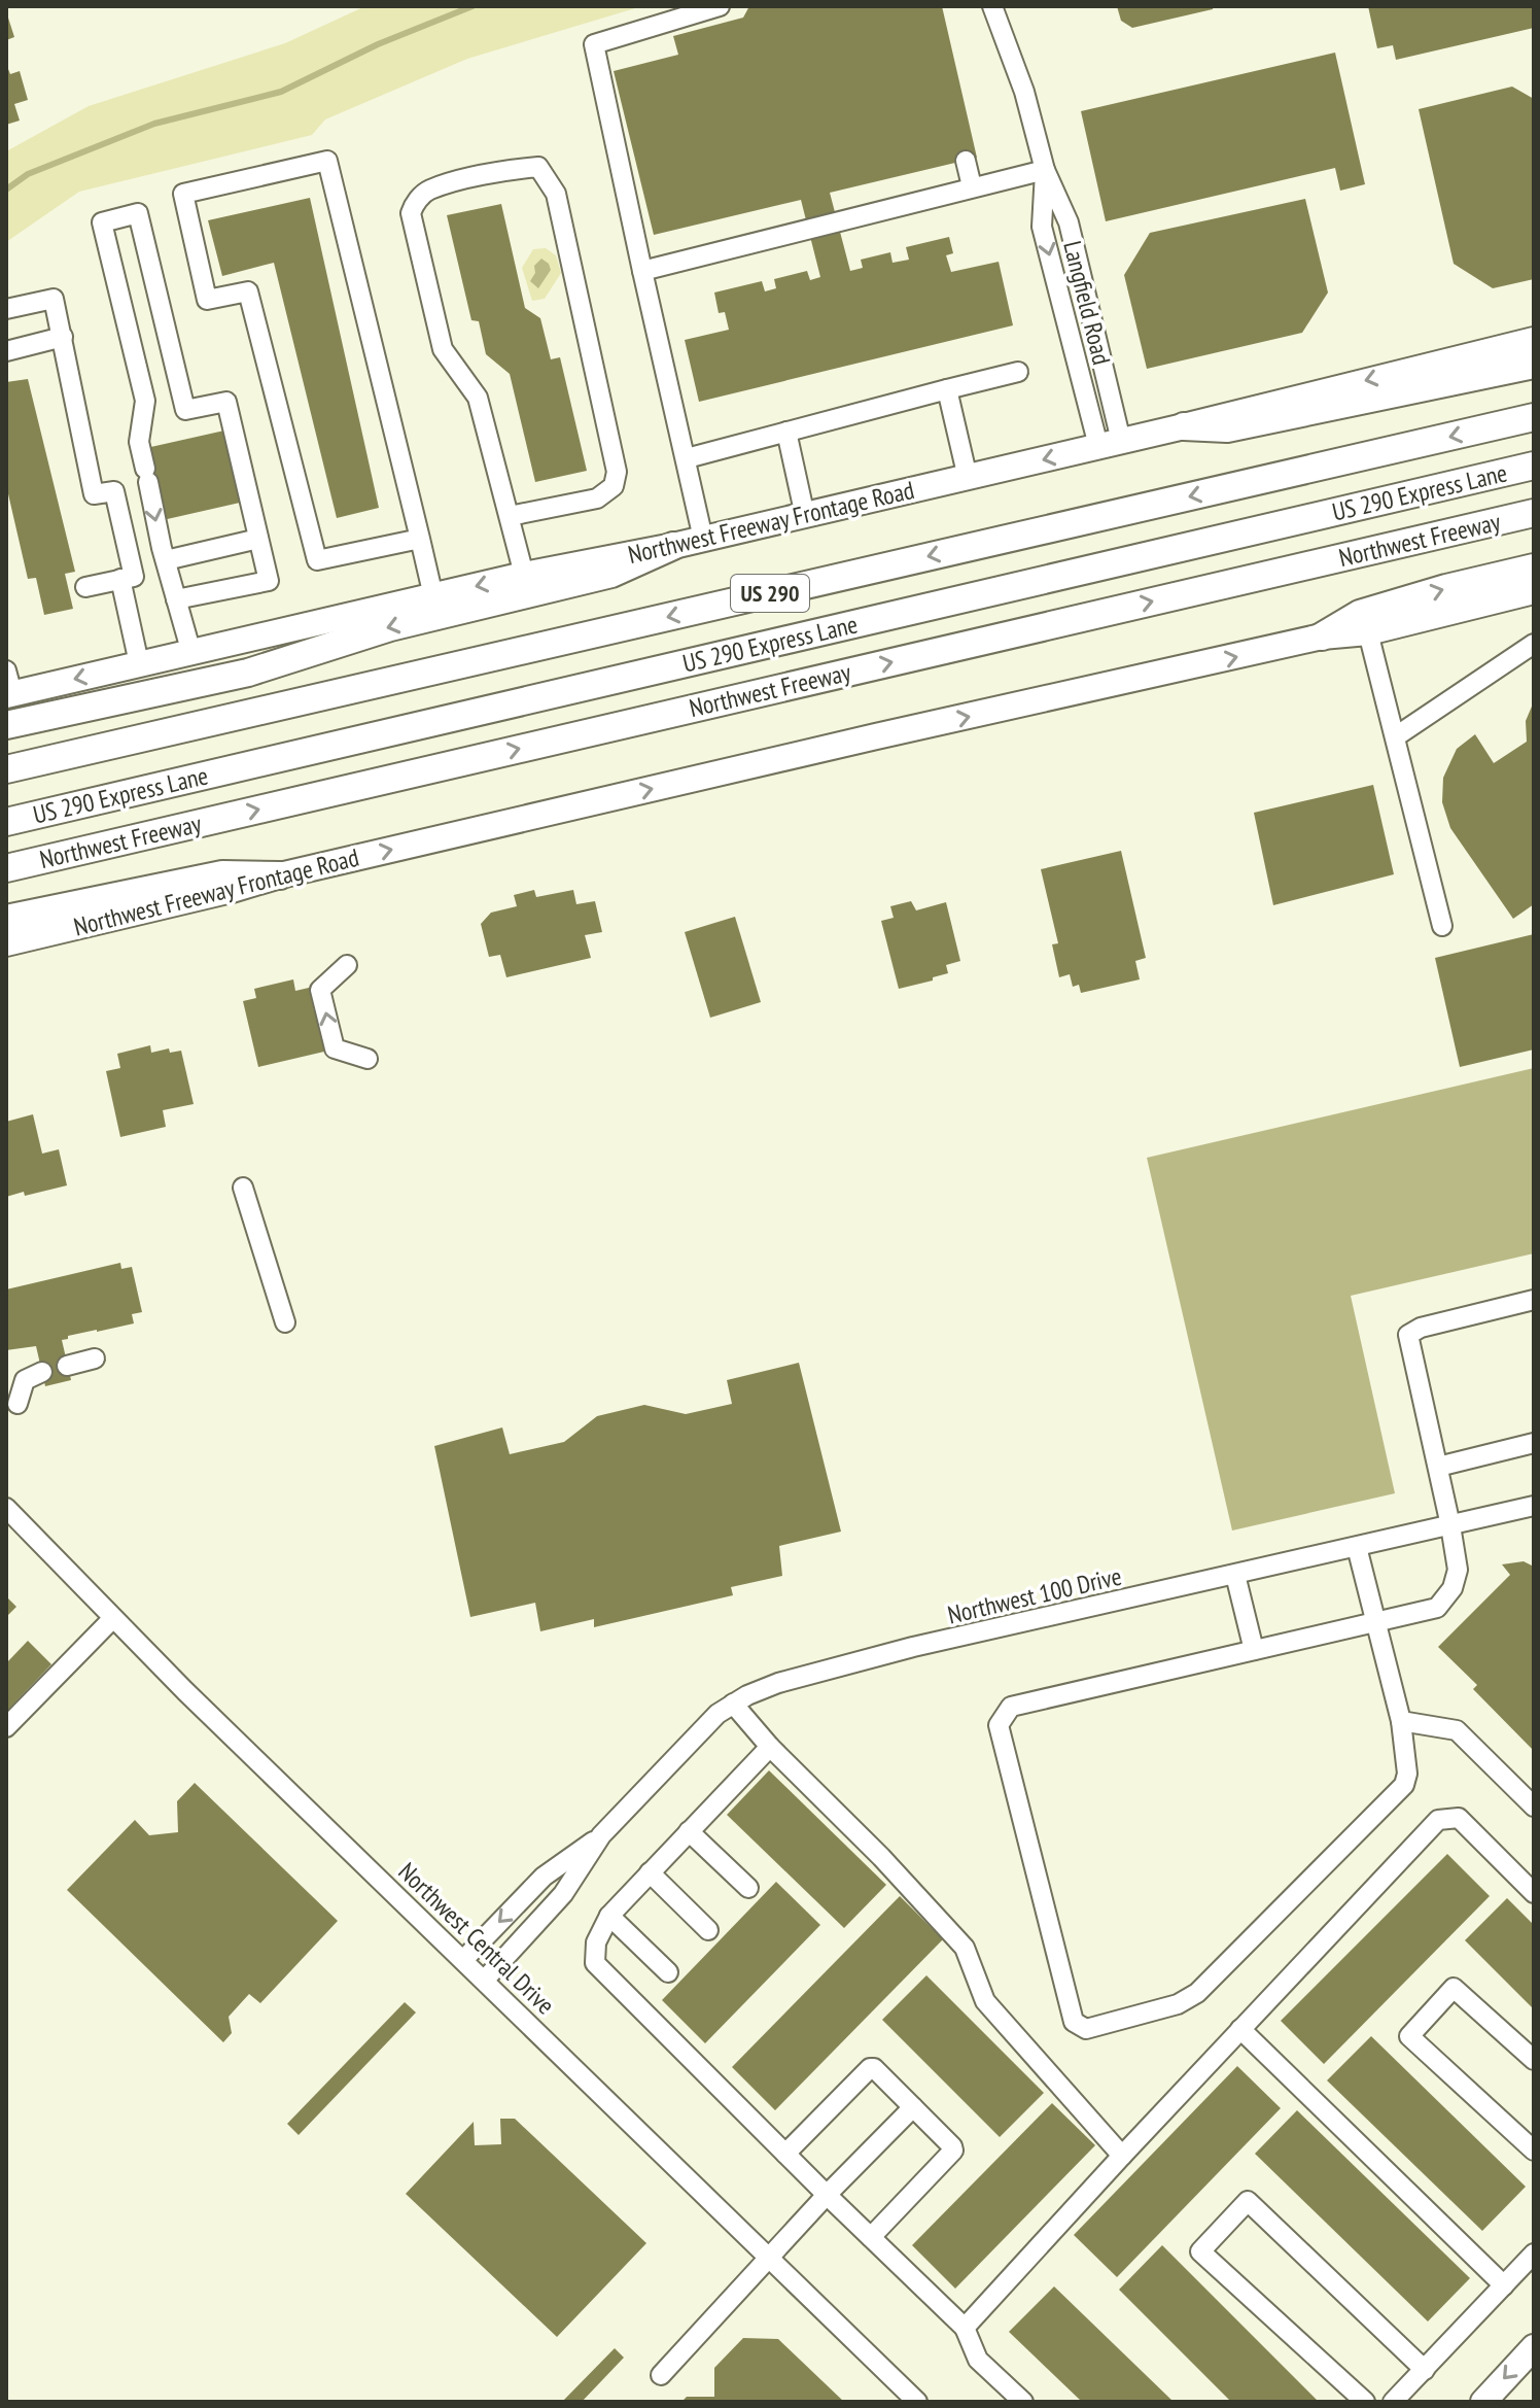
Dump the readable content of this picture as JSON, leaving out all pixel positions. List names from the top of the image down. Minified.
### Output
{"streets":{"highway":["US 290 Express Lane","Northwest Freeway","US 290"],"main road":["Northwest Freeway Frontage Road"],"street":["Langfield Road","Northwest 100 Drive","Northwest Central Drive"]},"crossings":[["Langfield Road","Northwest Freeway Frontage Road"],["Northwest 100 Drive","Northwest Central Drive"]]}
